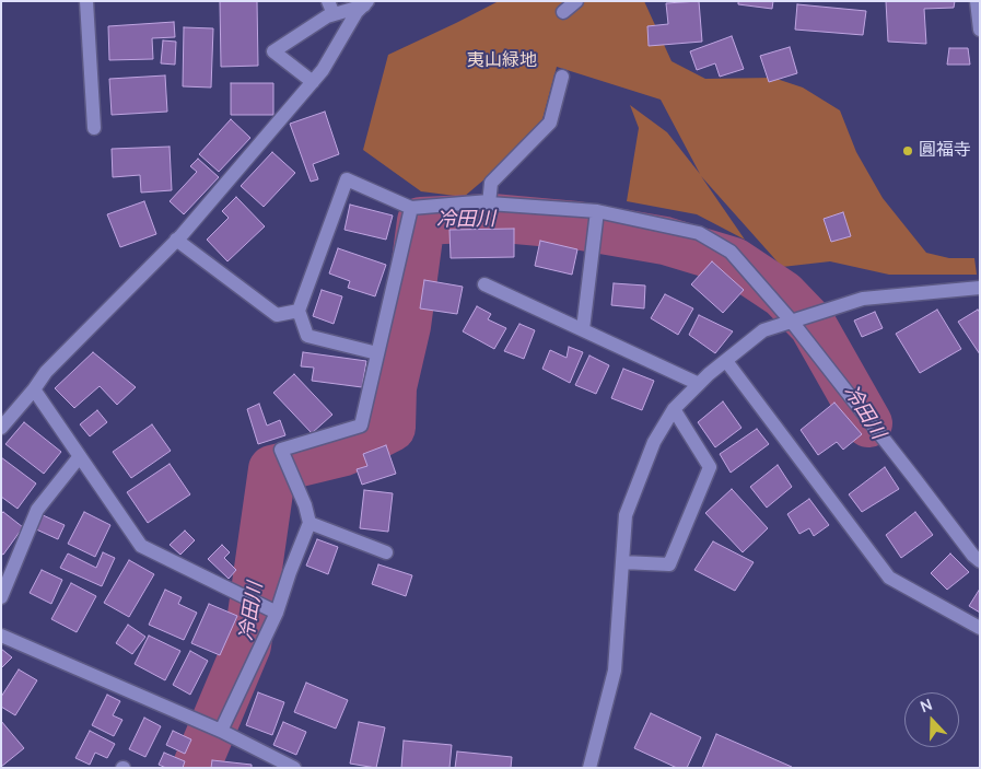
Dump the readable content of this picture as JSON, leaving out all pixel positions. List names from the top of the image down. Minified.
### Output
{"water":["冷田川"],"parks":["夷山緑地"],"places":["圓福寺"],"north":"top"}
